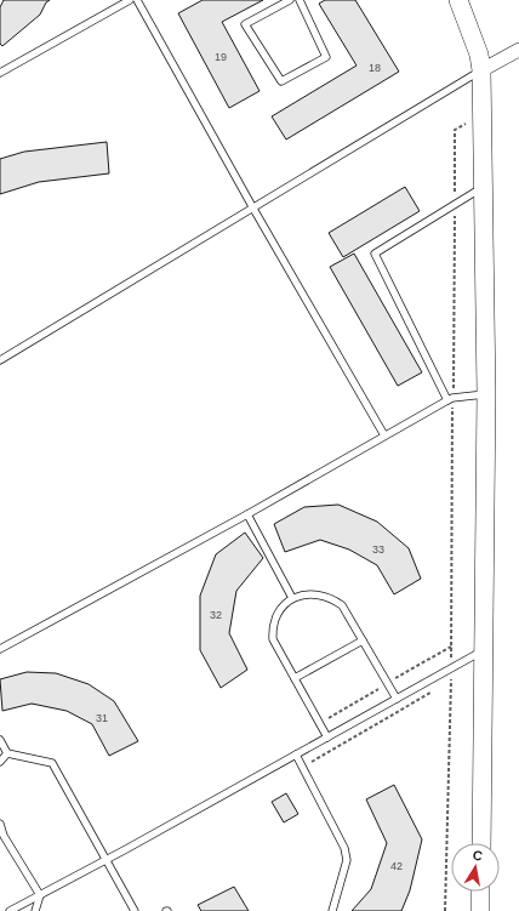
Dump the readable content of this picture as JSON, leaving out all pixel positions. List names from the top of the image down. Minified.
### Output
{"house_numbers":["19","18","33","32","31","42"],"north":"top"}
